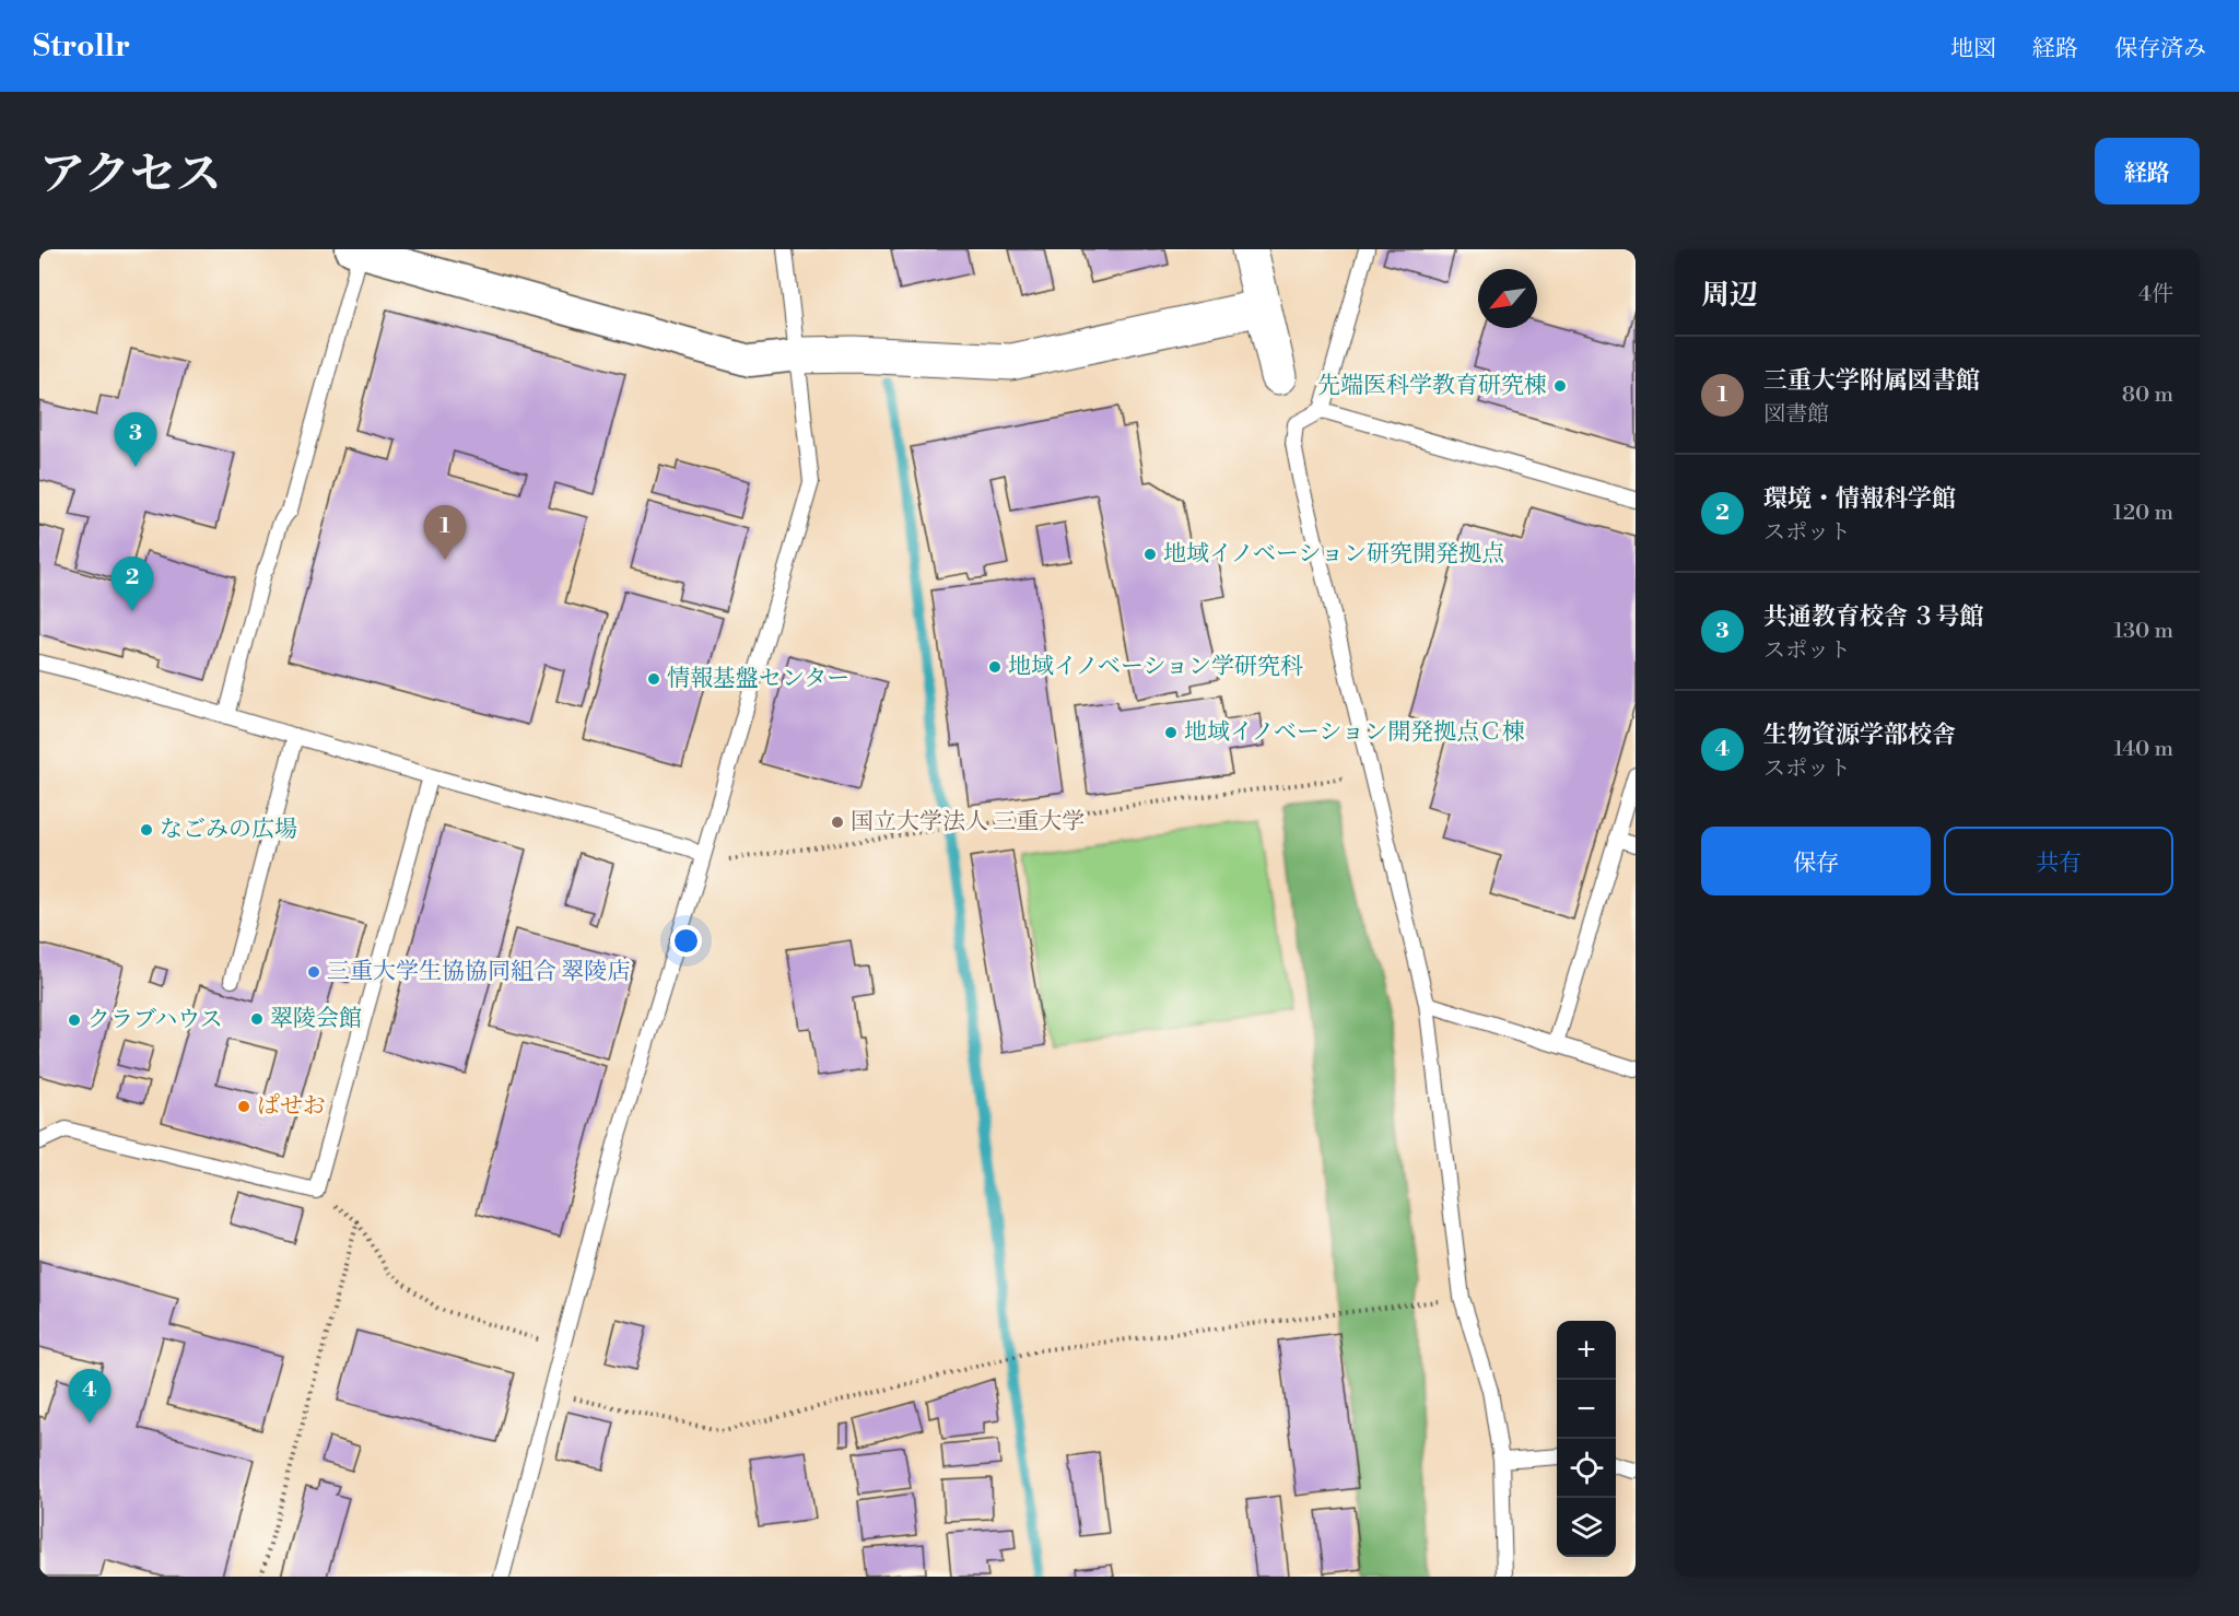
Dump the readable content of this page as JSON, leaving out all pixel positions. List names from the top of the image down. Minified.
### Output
{"places":["先端医科学教育研究棟","地域イノベーション研究開発拠点","地域イノベーション学研究科","情報基盤センター","地域イノベーション開発拠点Ｃ棟","国立大学法人 三重大学","なごみの広場","三重大学生協協同組合 翠陵店","翠陵会館","クラブハウス","ぱせお"],"north":"bottom left","page":{"header":"Strollr","nav":["地図","経路","保存済み"],"title":"アクセス","buttons":["経路",["保存","共有"]],"heading":["周辺","4件"],"list":[{"mark":"1","name":"三重大学附属図書館","note":"図書館","value":"80 m"},{"mark":"2","name":"環境・情報科学館","note":"スポット","value":"120 m"},{"mark":"3","name":"共通教育校舎 ３号館","note":"スポット","value":"130 m"},{"mark":"4","name":"生物資源学部校舎","note":"スポット","value":"140 m"}],"pins":["3","1","2","4"],"map_buttons":["+","−"]}}
